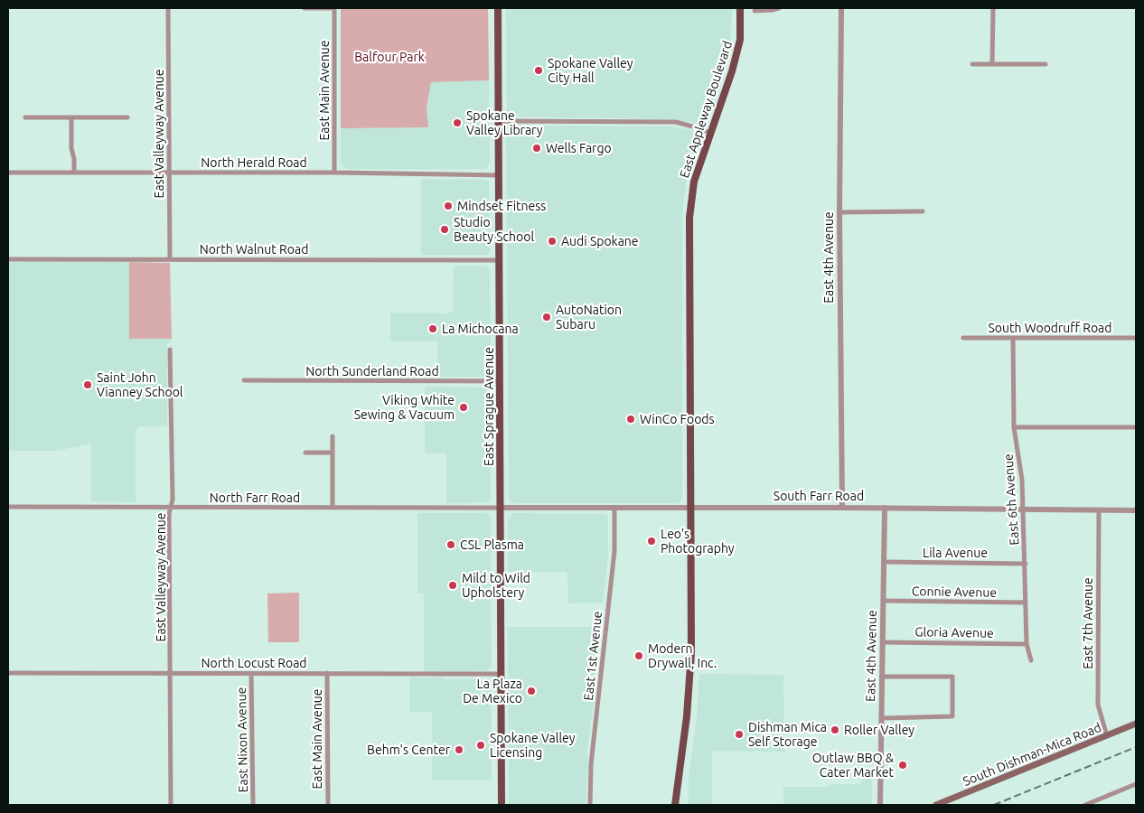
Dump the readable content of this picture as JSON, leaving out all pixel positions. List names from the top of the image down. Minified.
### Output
{"streets":{"main road":["East Appleway Boulevard","East Sprague Avenue","South Dishman-Mica Road"],"street":["East Main Avenue","East Valleyway Avenue","North Herald Road","North Walnut Road","East 4th Avenue","South Woodruff Road","North Sunderland Road","South Farr Road","North Farr Road","East 6th Avenue","Lila Avenue","Connie Avenue","East 7th Avenue","Gloria Avenue","East 1st Avenue","North Locust Road","East Nixon Avenue"]},"crossings":[["East Main Avenue","North Herald Road"],["East Main Avenue","North Locust Road"],["East Appleway Boulevard","South Farr Road"],["East Valleyway Avenue","North Herald Road"],["East Valleyway Avenue","North Walnut Road"],["East Valleyway Avenue","North Farr Road"],["East Valleyway Avenue","North Locust Road"],["North Herald Road","East Sprague Avenue"],["North Walnut Road","East Sprague Avenue"],["East 4th Avenue","South Farr Road"],["East 4th Avenue","Lila Avenue"],["East 4th Avenue","Connie Avenue"],["East 4th Avenue","Gloria Avenue"],["South Woodruff Road","East 6th Avenue"],["North Sunderland Road","East Sprague Avenue"],["East Sprague Avenue","South Farr Road"],["East Sprague Avenue","North Farr Road"],["East Sprague Avenue","North Locust Road"],["South Farr Road","North Farr Road"],["South Farr Road","East 6th Avenue"],["South Farr Road","East 7th Avenue"],["South Farr Road","East 1st Avenue"],["East 6th Avenue","Lila Avenue"],["East 6th Avenue","Connie Avenue"],["East 6th Avenue","Gloria Avenue"],["East 7th Avenue","South Dishman-Mica Road"],["North Locust Road","East Nixon Avenue"]],"parks":["Balfour Park"],"places":["Spokane Valley City Hall","Spokane Valley Library","Wells Fargo","Mindset Fitness","Studio Beauty School","Audi Spokane","AutoNation Subaru","La Michocana","Saint John Vianney School","Viking White Sewing & Vacuum","WinCo Foods","Leo's Photography","CSL Plasma","Mild to Wild Upholstery","Modern Drywall, Inc.","La Plaza De Mexico","Roller Valley","Dishman Mica Self Storage","Spokane Valley Licensing","Behm's Center","Outlaw BBQ & Cater Market"]}
